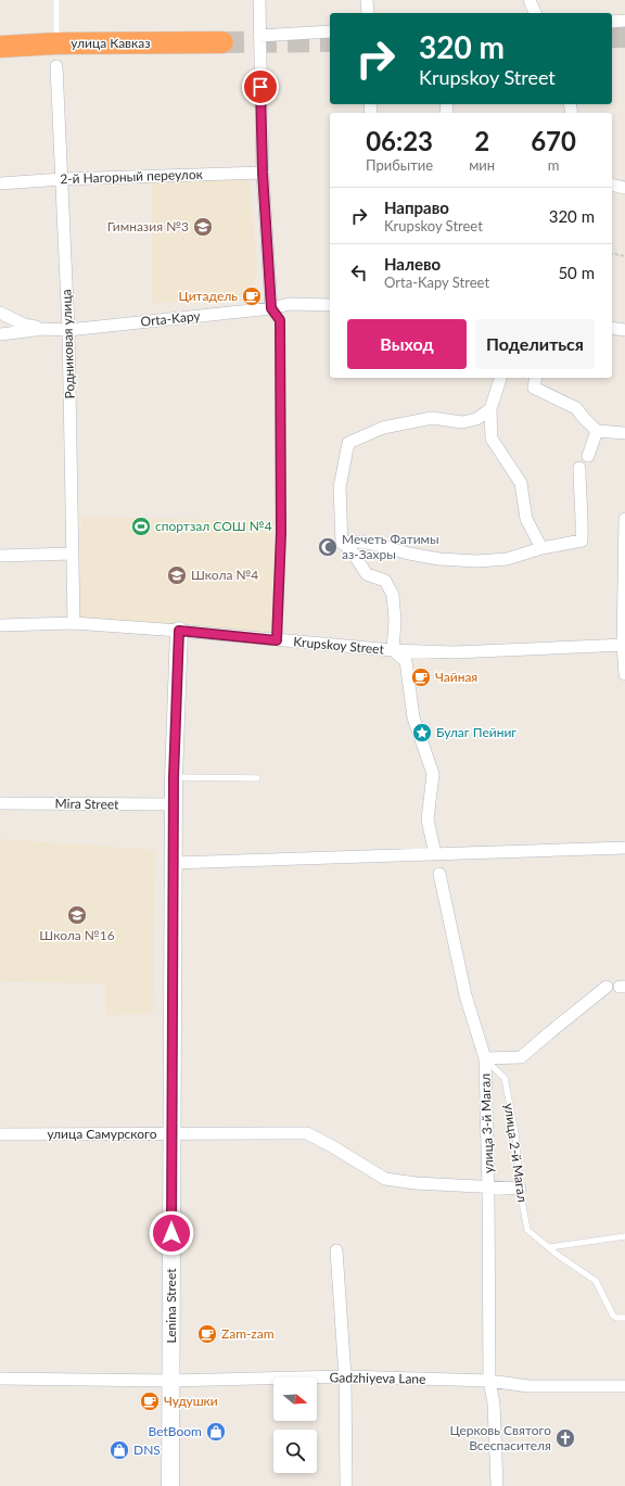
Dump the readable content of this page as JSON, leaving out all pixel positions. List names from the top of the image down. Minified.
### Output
{"streets":{"highway":["улица Кавказ"],"street":["2-й Нагорный переулок","Orta-Kapy","Родниковая улица","Krupskoy Street","Mira Street","улица 3-й Магал","улица Самурского","улица 2-й Магал","Lenina Street","Gadzhiyeva Lane"]},"crossings":[["2-й Нагорный переулок","Родниковая улица"],["Orta-Kapy","Родниковая улица"],["Родниковая улица","Krupskoy Street"],["Krupskoy Street","Lenina Street"],["Mira Street","Lenina Street"],["улица 3-й Магал","улица Самурского"],["улица 3-й Магал","улица 2-й Магал"],["улица Самурского","Lenina Street"],["Lenina Street","Gadzhiyeva Lane"]],"places":{"school or university":["Гимназия №3","Школа №4","Школа №16"],"cafe":["Цитадель","Чайная","Zam-zam","Чудушки"],"sports":["спортзал СОШ №4"],"mosque":["Мечеть Фатимы аз-Захры"],"place":["Булаг Пейниг"],"shop":["BetBoom","DNS"],"church":["Церковь Святого Всеспасителя"]},"north":"right","page":{"turn":["320 m","Krupskoy Street"],"eta":["06:23","Прибытие","2","мин","670","m"],"list":[{"name":"Направо","note":"Krupskoy Street","value":"320 m"},{"name":"Налево","note":"Orta-Kapy Street","value":"50 m"}],"buttons":["Выход","Поделиться"]}}
